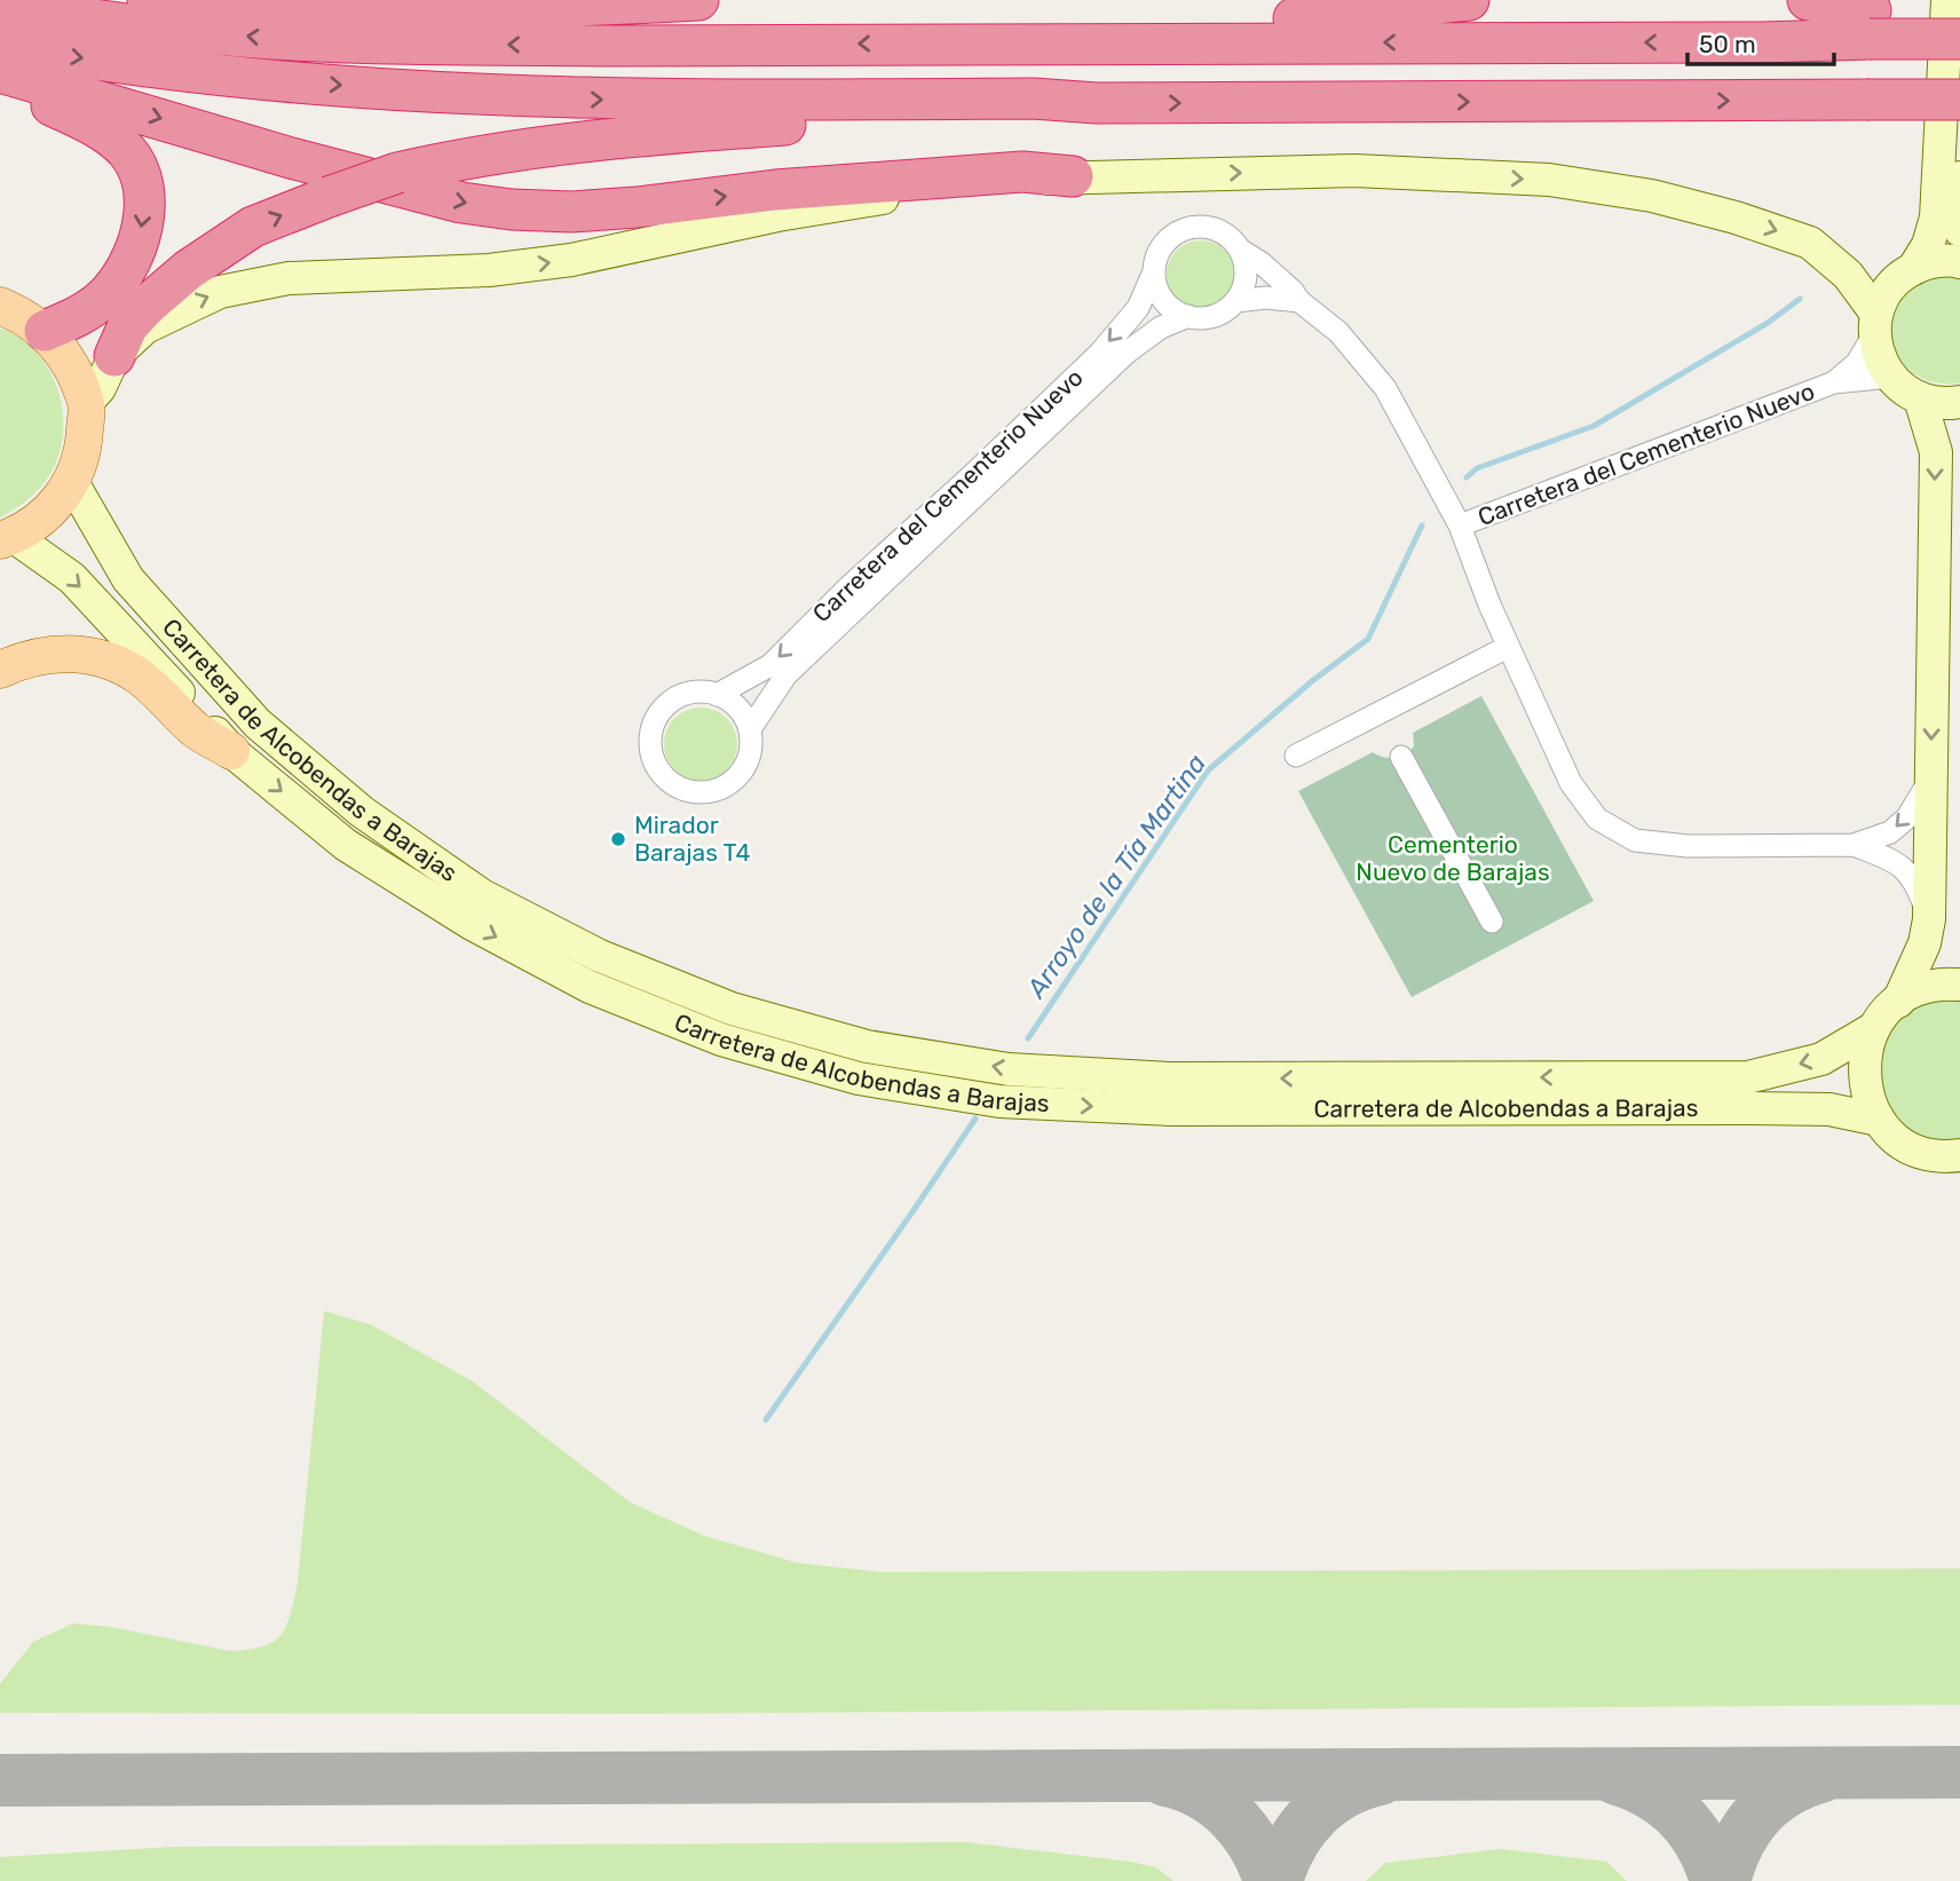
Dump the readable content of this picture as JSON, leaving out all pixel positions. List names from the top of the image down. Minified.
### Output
{"streets":{"street":["Carretera del Cementerio Nuevo","Carretera de Alcobendas a Barajas"]},"water":["Arroyo de la Tía Martina"],"parks":["Cementerio Nuevo de Barajas"],"places":["Mirador Barajas T4"],"scale_bar":"50 m"}
